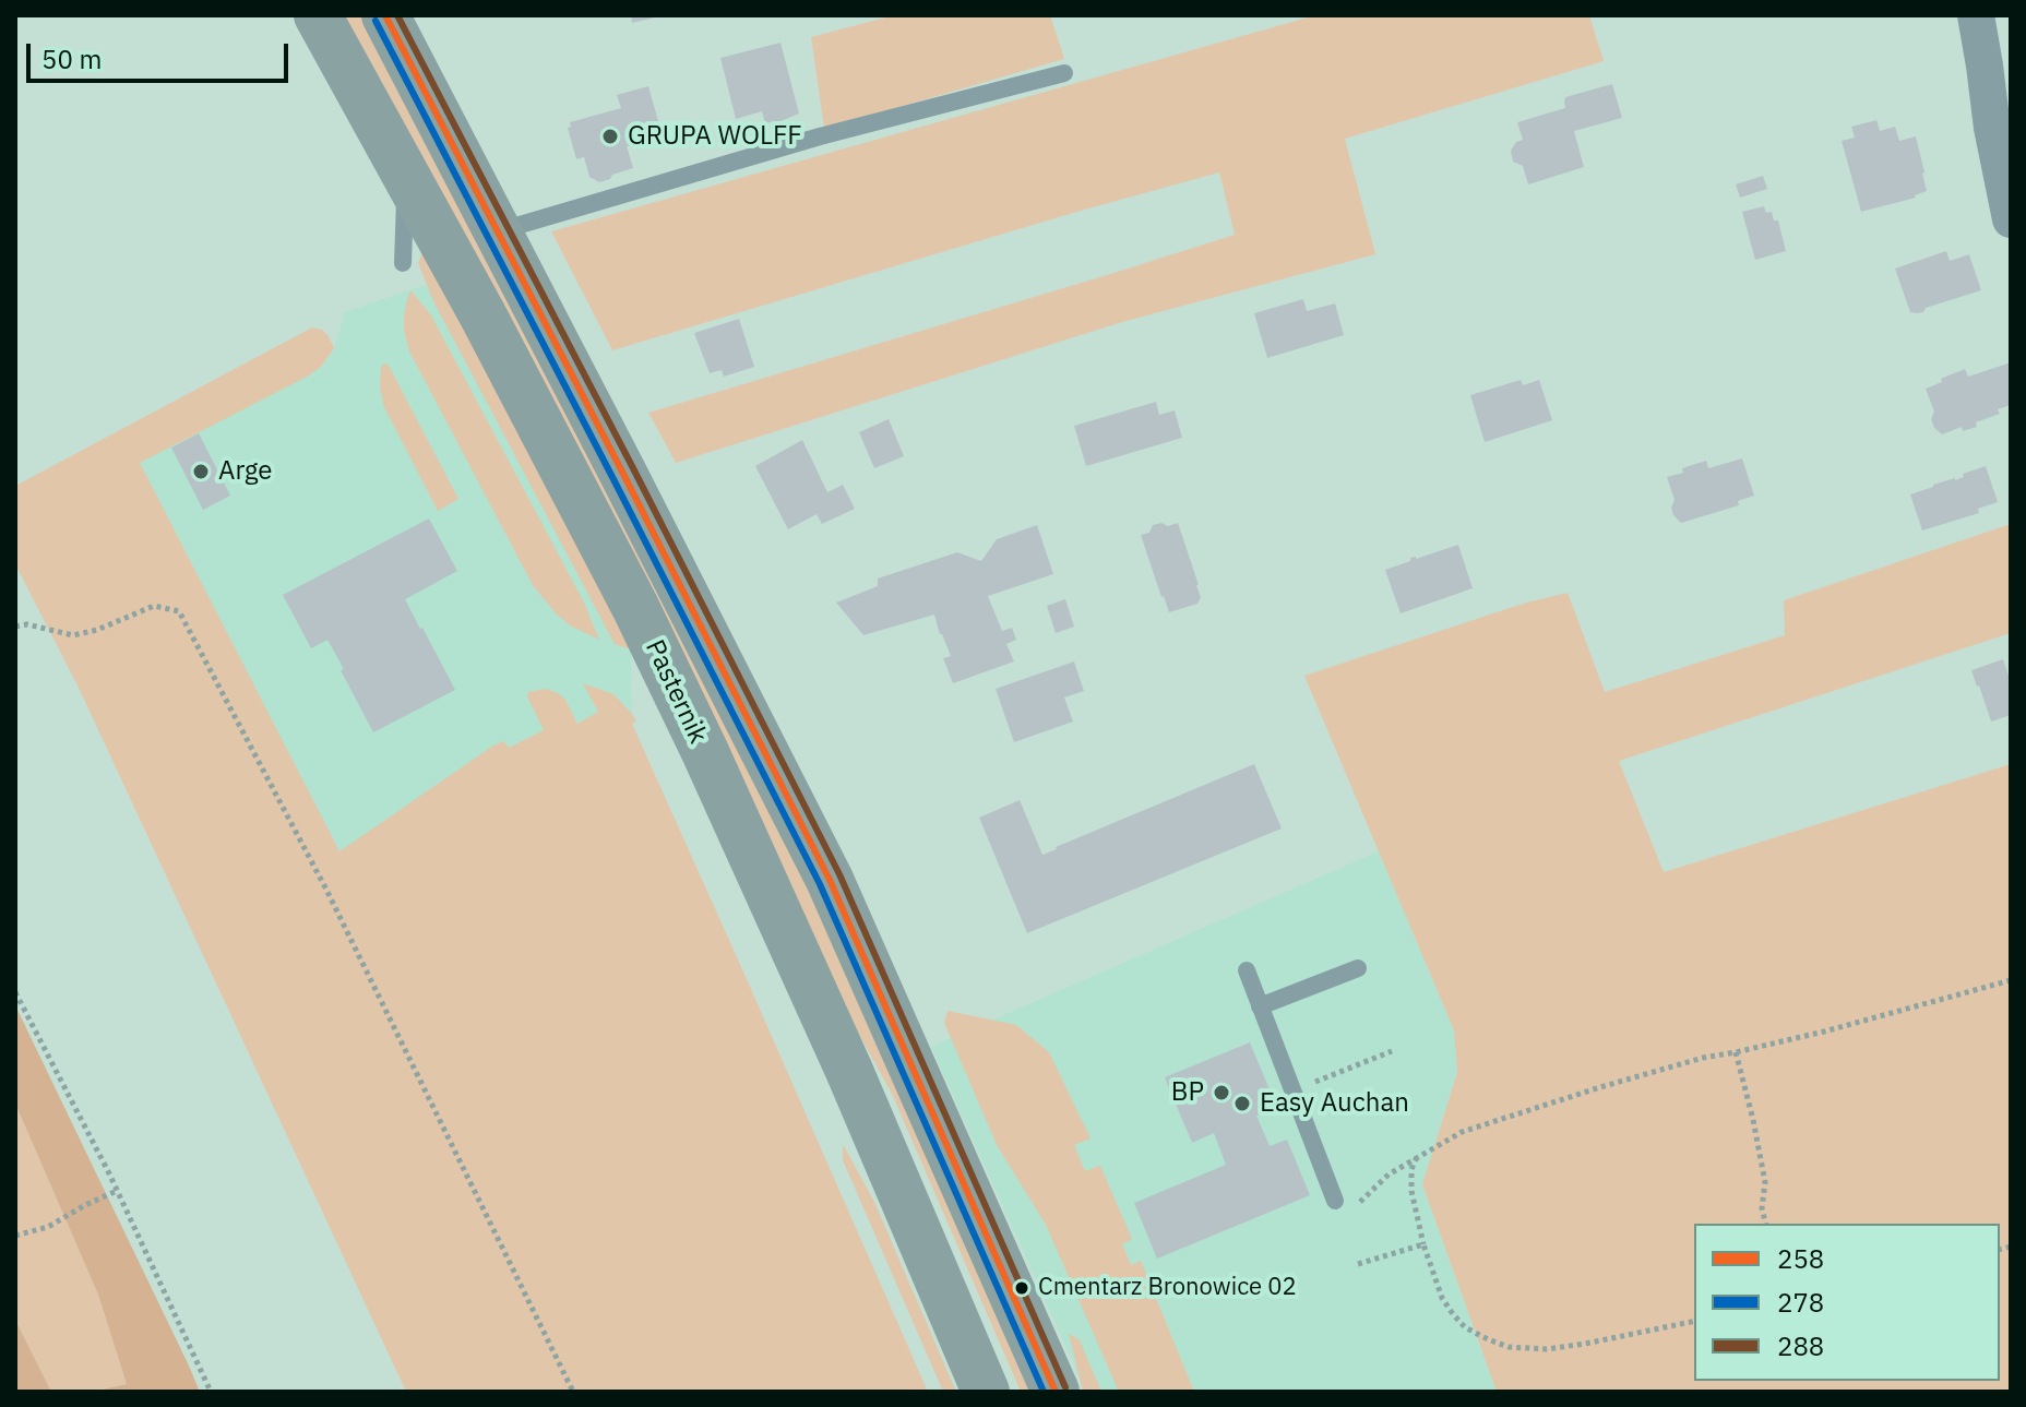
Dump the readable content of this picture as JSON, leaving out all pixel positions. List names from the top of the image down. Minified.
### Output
{"streets":{"main road":["Pasternik"]},"places":["GRUPA WOLFF","Arge","BP","Easy Auchan","Cmentarz Bronowice 02"],"lines":["transit line 258","transit line 288","transit line 278"],"legend":["258","278","288"],"scale_bar":"50 m"}
